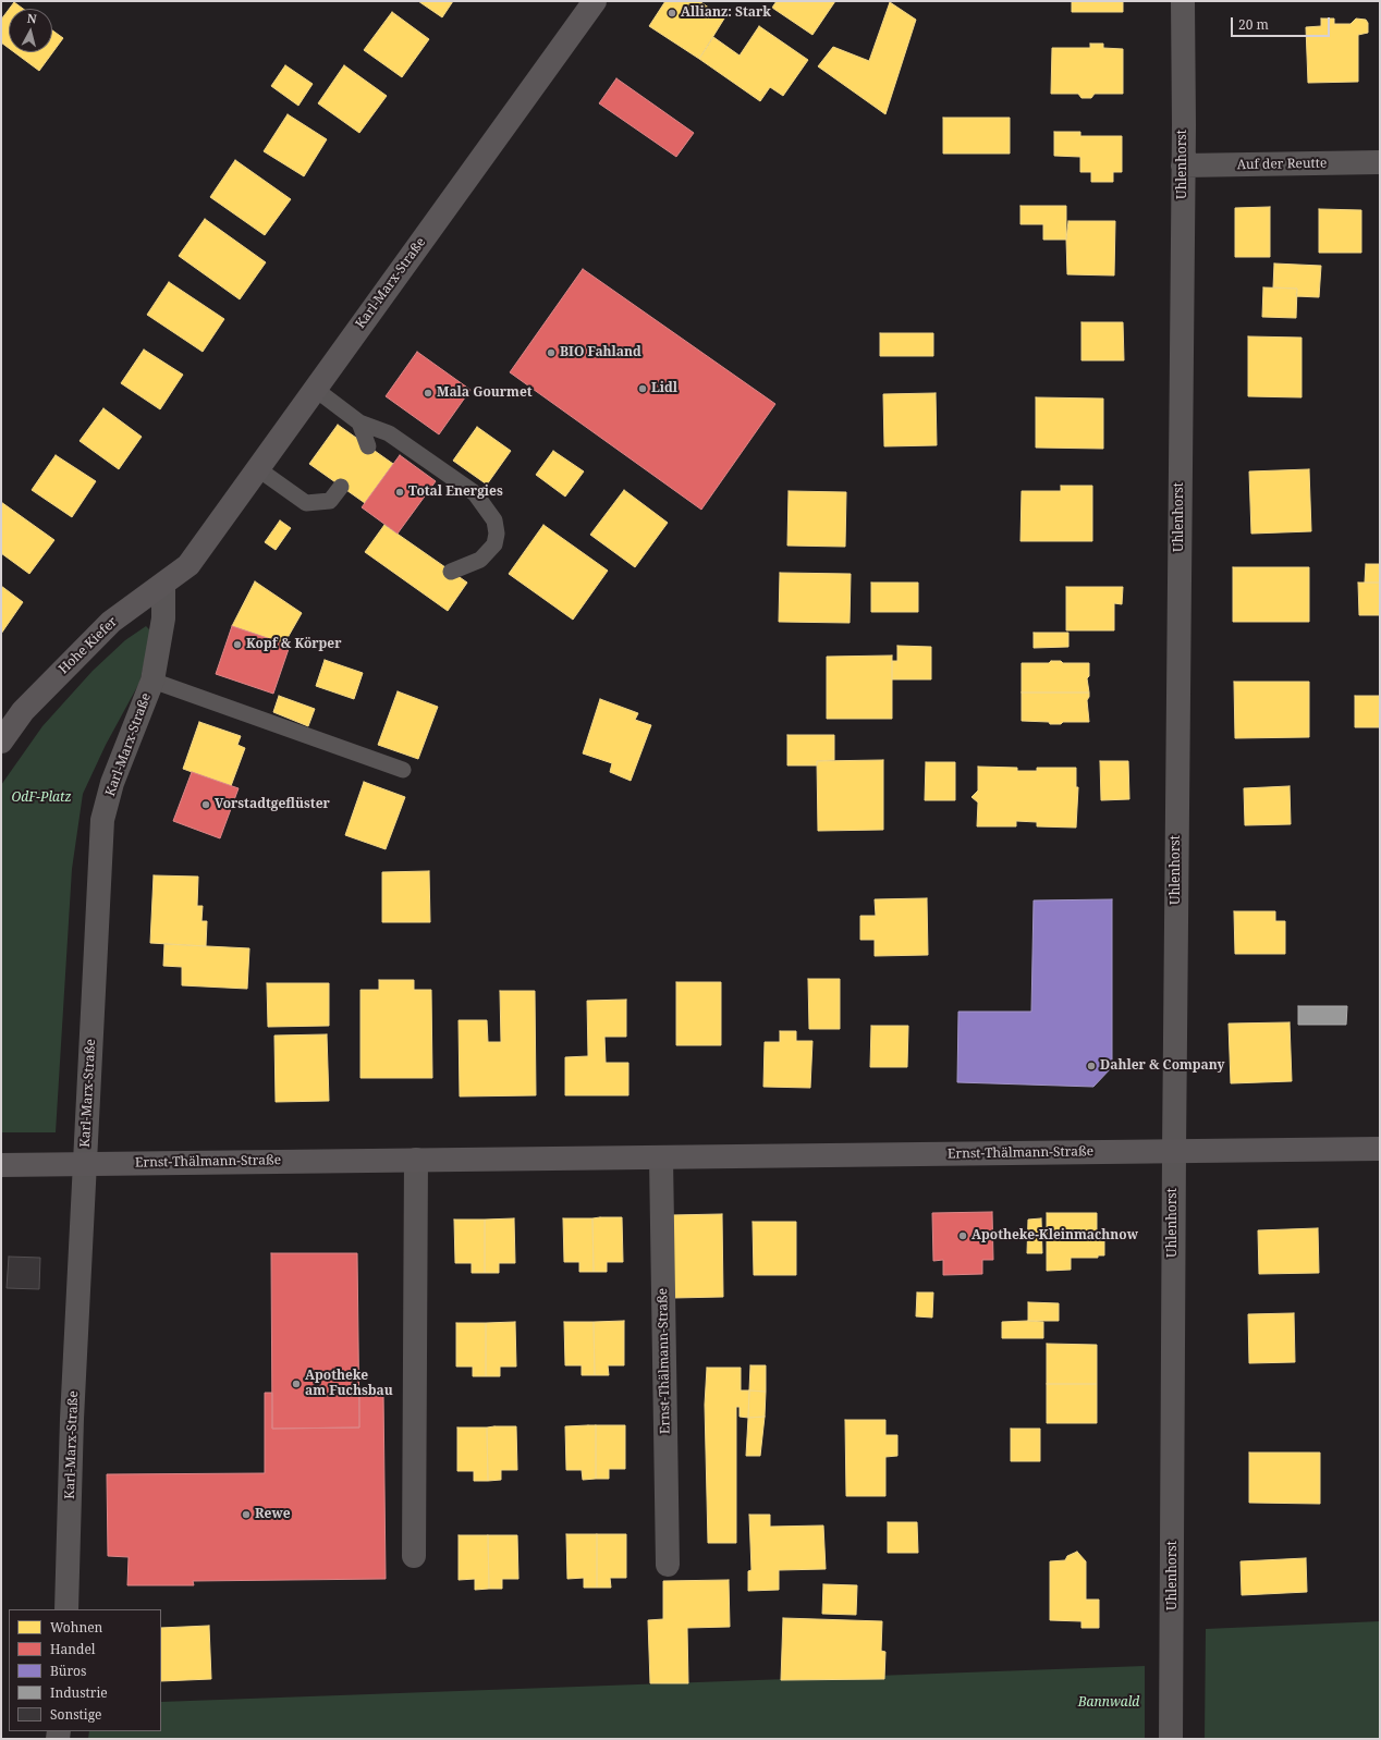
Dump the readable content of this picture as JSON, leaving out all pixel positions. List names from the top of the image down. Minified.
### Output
{"streets":{"street":["Uhlenhorst","Auf der Reutte","Karl-Marx-Straße","Hohe Kiefer","Ernst-Thälmann-Straße"]},"crossings":[["Uhlenhorst","Auf der Reutte"],["Uhlenhorst","Ernst-Thälmann-Straße"],["Karl-Marx-Straße","Hohe Kiefer"],["Karl-Marx-Straße","Ernst-Thälmann-Straße"]],"parks":["OdF-Platz","Bannwald"],"places":["Allianz: Stark","BIO Fahland","Lidl","Mala Gourmet","Total Energies","Kopf & Körper","Vorstadtgeflüster","Dahler & Company","Apotheke-Kleinmachnow","Apotheke am Fuchsbau","Rewe"],"legend":["Wohnen","Handel","Büros","Industrie","Sonstige"],"scale_bar":"20 m","north":"top"}
